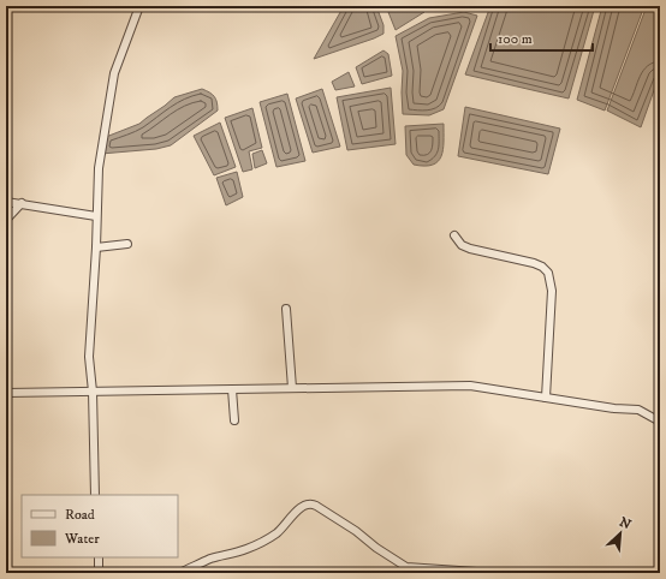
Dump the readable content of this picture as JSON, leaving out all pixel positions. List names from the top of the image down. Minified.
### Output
{"legend":["Road","Water"],"scale_bar":"100 m","north":"top right"}
